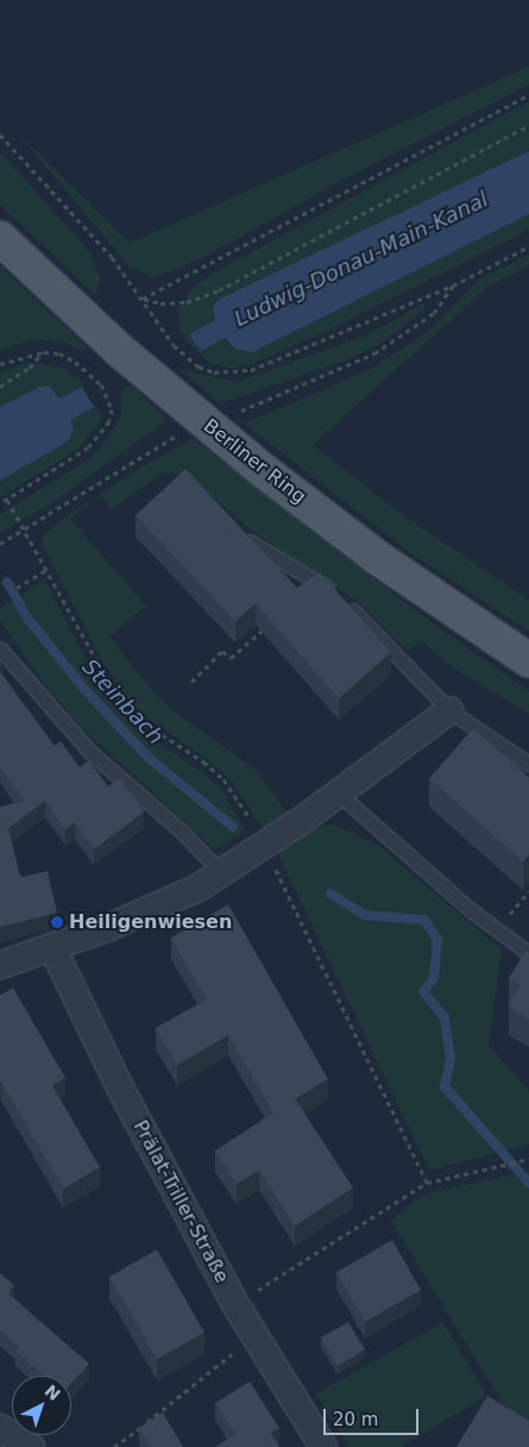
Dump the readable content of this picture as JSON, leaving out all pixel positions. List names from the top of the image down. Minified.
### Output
{"streets":{"main road":["Berliner Ring"],"street":["Prälat-Triller-Straße"]},"water":["Ludwig-Donau-Main-Kanal","Steinbach"],"places":["Heiligenwiesen"],"scale_bar":"20 m","north":"top right"}
